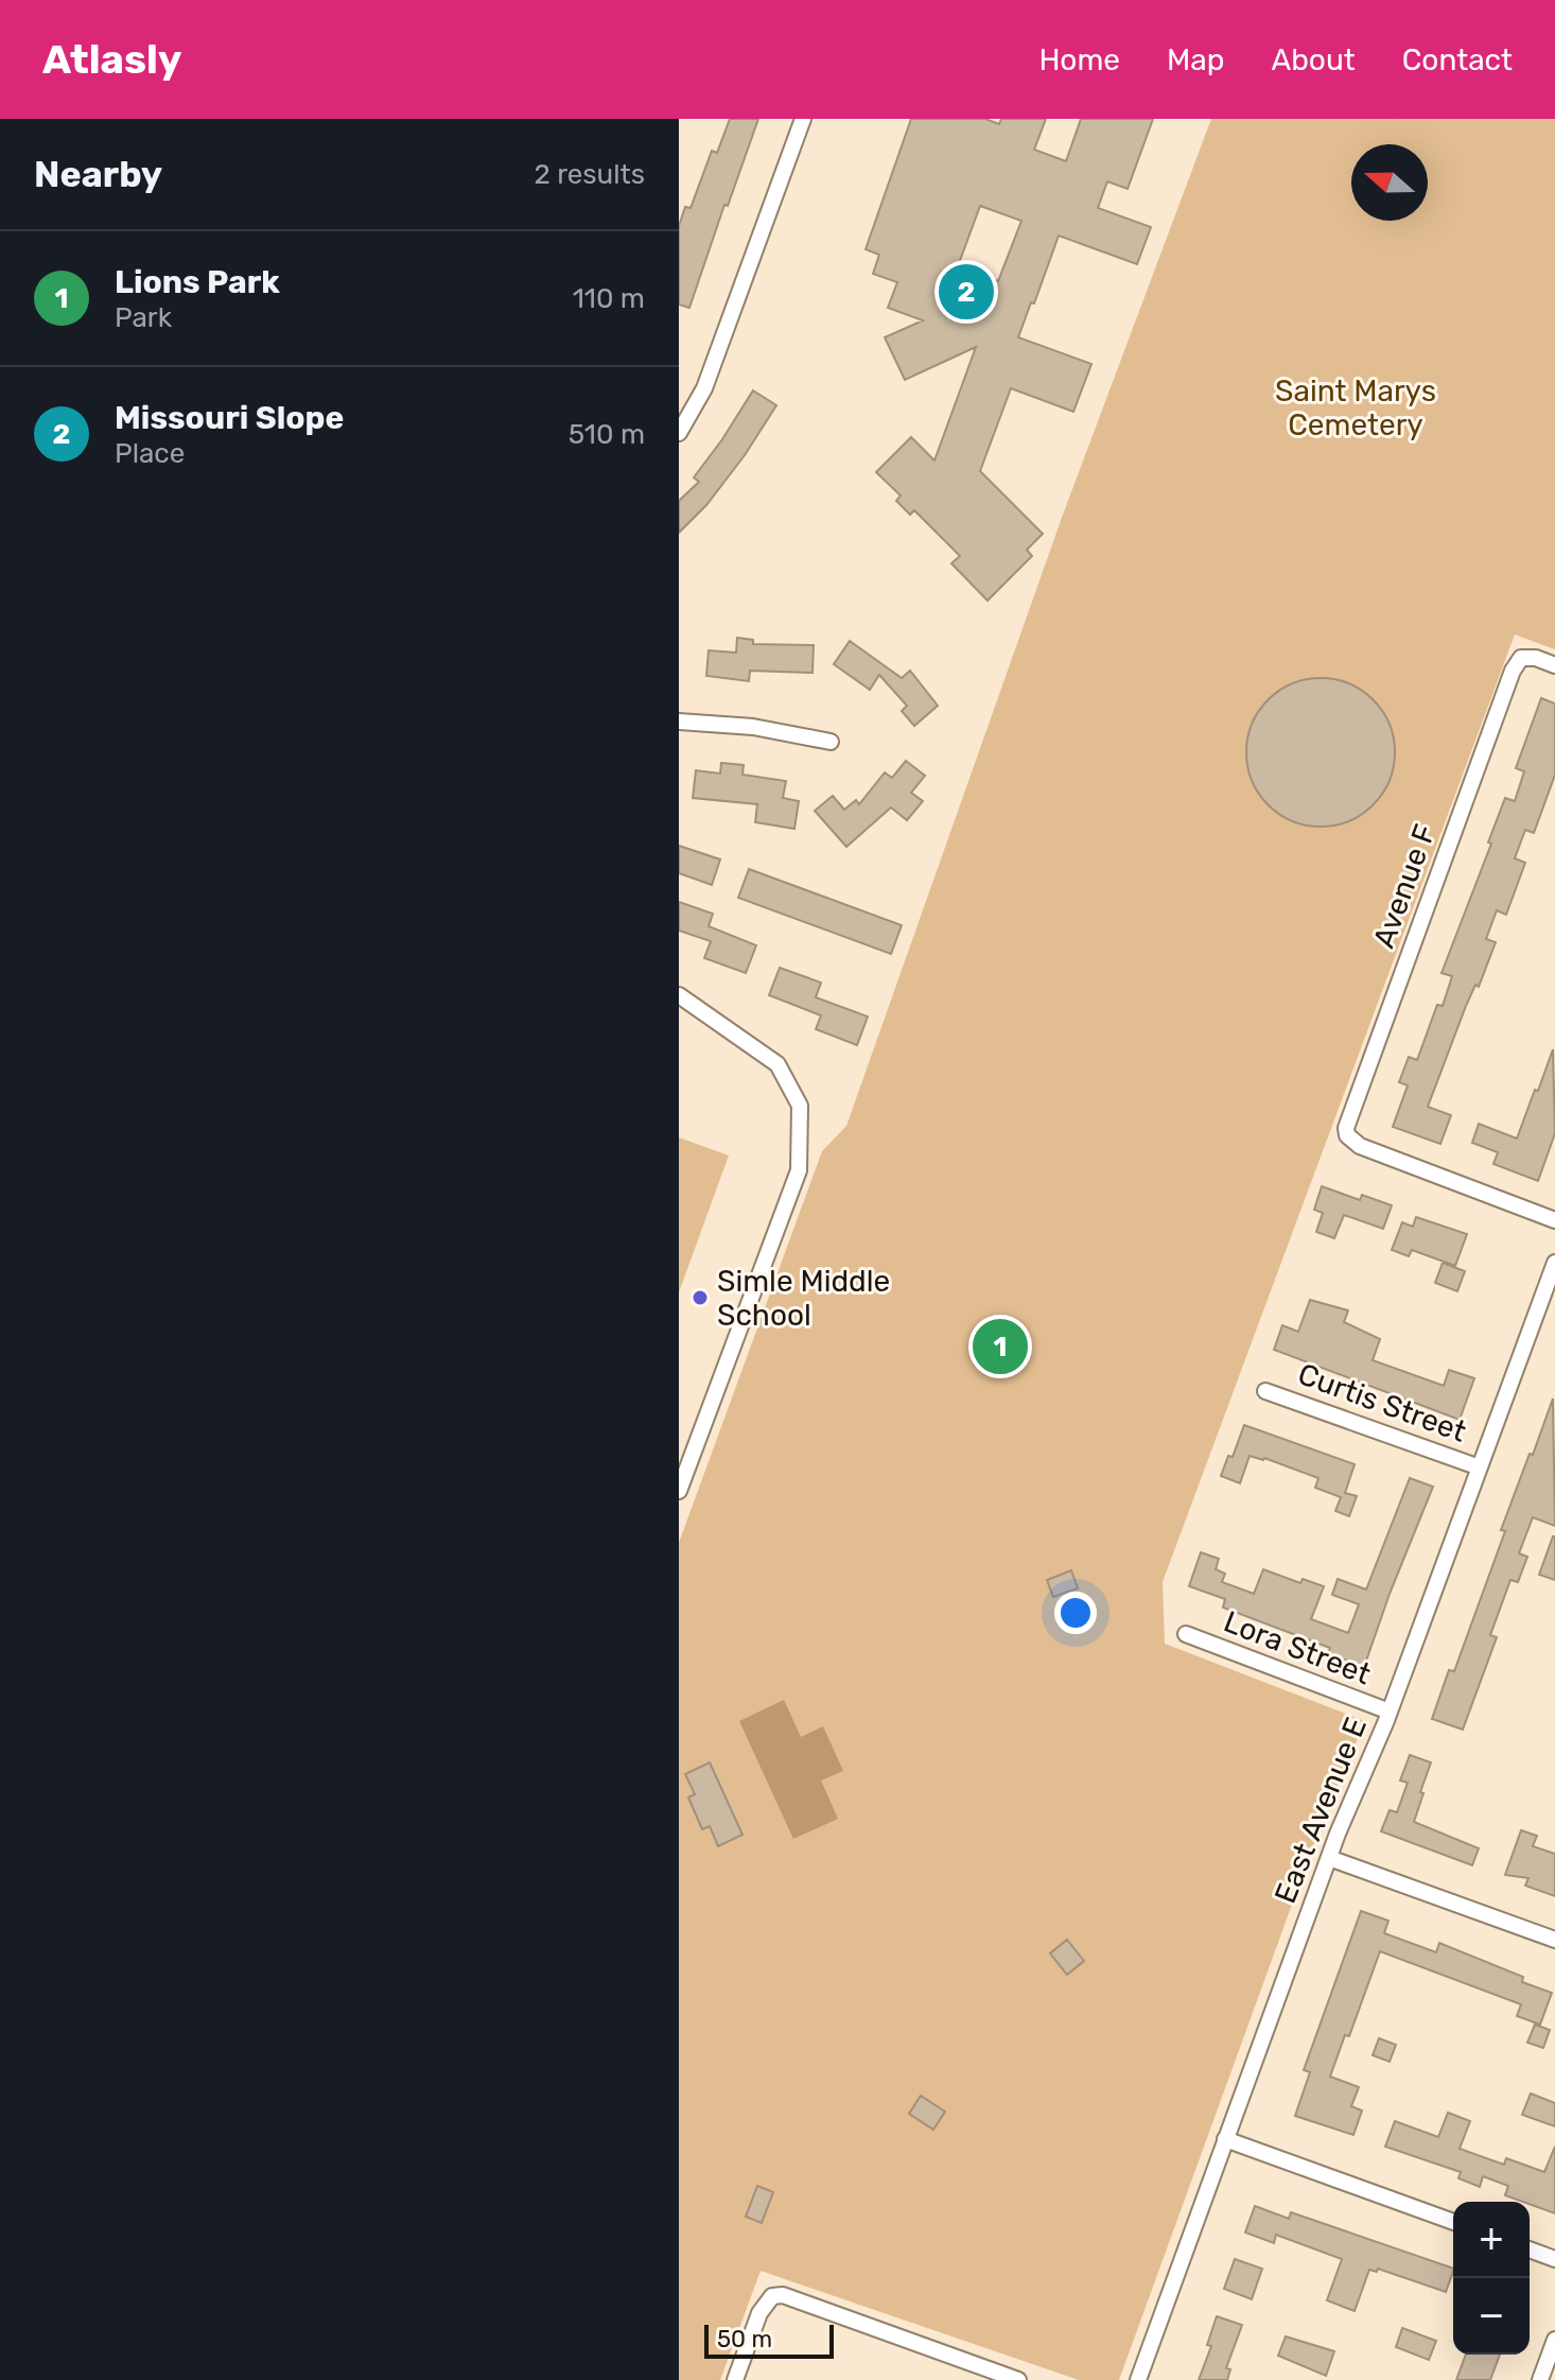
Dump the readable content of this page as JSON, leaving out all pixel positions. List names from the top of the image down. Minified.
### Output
{"streets":{"street":["Avenue F","Curtis Street","Lora Street","East Avenue E"]},"crossings":[["Curtis Street","East Avenue E"],["Lora Street","East Avenue E"]],"parks":["Saint Marys Cemetery"],"places":["Simle Middle School"],"scale_bar":"50 m","north":"left","page":{"header":"Atlasly","nav":["Home","Map","About","Contact"],"heading":["Nearby","2 results"],"list":[{"mark":"1","name":"Lions Park","note":"Park","value":"110 m"},{"mark":"2","name":"Missouri Slope","note":"Place","value":"510 m"}],"pins":["2","1"],"map_buttons":["+","−"],"scale":"50 m"}}
